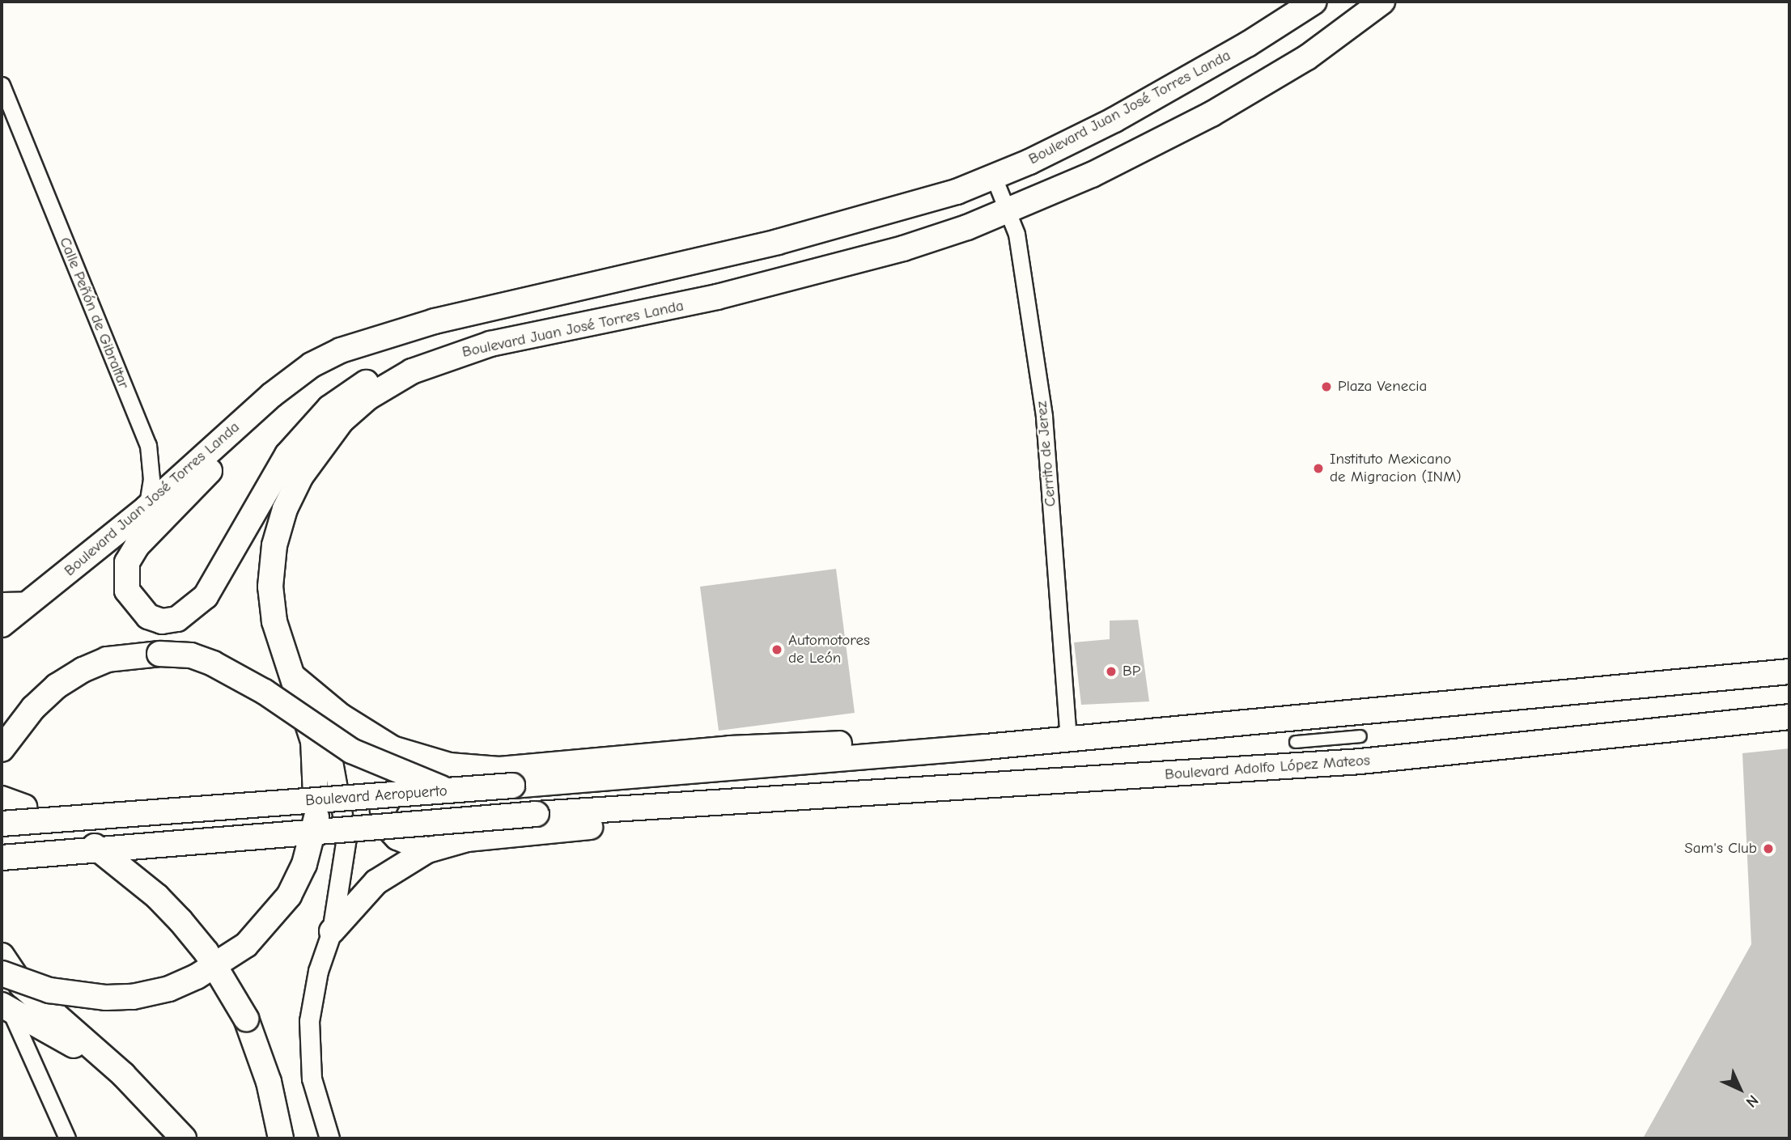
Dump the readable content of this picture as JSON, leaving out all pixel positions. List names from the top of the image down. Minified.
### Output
{"streets":{"main road":["Boulevard Juan José Torres Landa","Boulevard Adolfo López Mateos","Boulevard Aeropuerto"],"street":["Calle Peñón de Gibraltar","Cerrito de Jerez"]},"crossings":[["Boulevard Juan José Torres Landa","Calle Peñón de Gibraltar"],["Boulevard Juan José Torres Landa","Cerrito de Jerez"],["Boulevard Adolfo López Mateos","Boulevard Aeropuerto"]],"places":["Plaza Venecia","Instituto Mexicano de Migracion (INM)","Automotores de León","BP","Sam's Club"],"north":"bottom right"}
